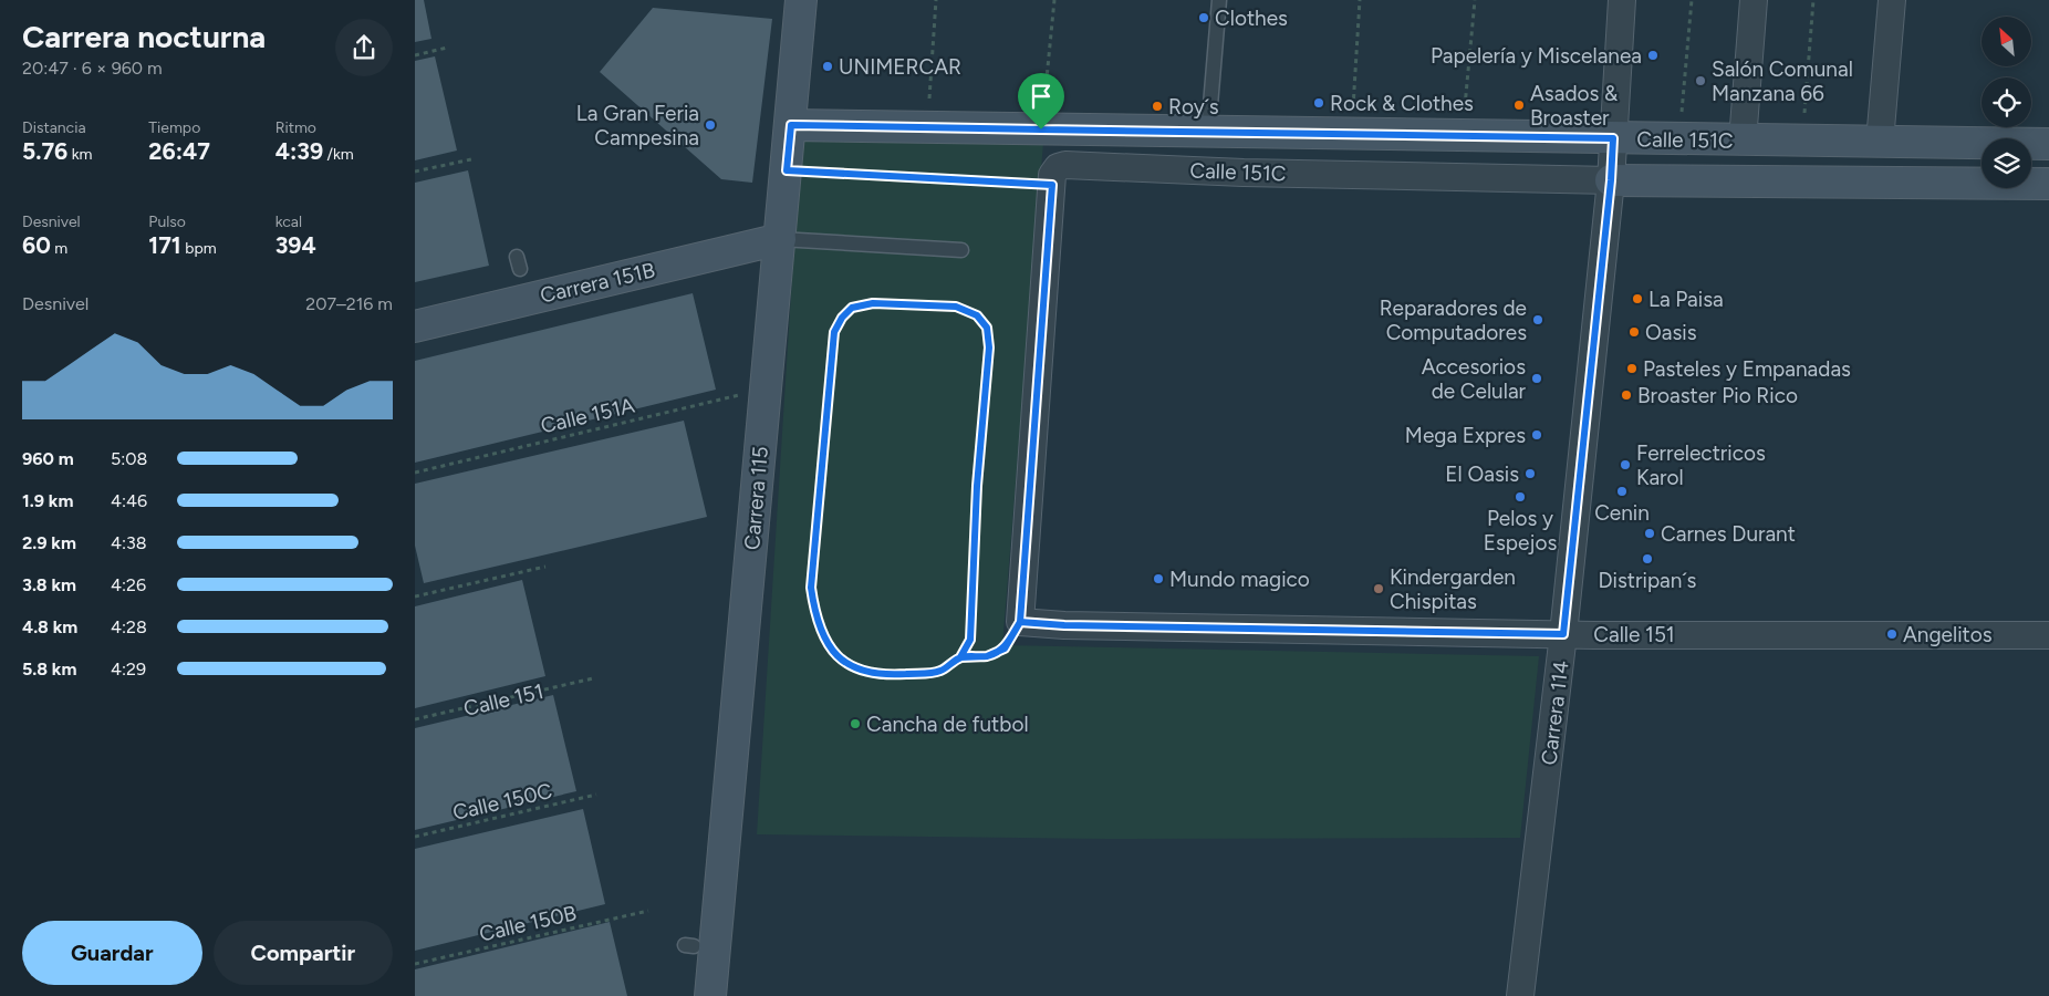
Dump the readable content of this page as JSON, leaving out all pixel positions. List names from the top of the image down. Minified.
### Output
{"streets":{"street":["Calle 151C","Carrera 151B","Carrera 115","Calle 151","Carrera 114"],"path":["Calle 151A","Calle 150C","Calle 150B"]},"crossings":[["Calle 151C","Carrera 115"],["Calle 151C","Carrera 114"],["Carrera 151B","Carrera 115"],["Calle 151A","Carrera 115"],["Calle 151","Carrera 114"]],"places":["Clothes","Papelería y Miscelanea","UNIMERCAR","Salón Comunal Manzana 66","Rock & Clothes","Asados & Broaster","Roy´s","La Gran Feria Campesina","La Paisa","Reparadores de Computadores","Oasis","Pasteles y Empanadas","Accesorios de Celular","Broaster Pio Rico","Mega Expres","Ferrelectricos Karol","El Oasis","Cenin","Pelos y Espejos","Carnes Durant","Distripan´s","Mundo magico","Kindergarden Chispitas","Angelitos","Cancha de futbol"],"north":"top left","page":{"heading":["Carrera nocturna","20:47 · 6 × 960 m"],"stats":[["Distancia","5.76 km"],["Tiempo","26:47"],["Ritmo","4:39 /km"],["Desnivel","60 m"],["Pulso","171 bpm"],["kcal","394"]],"chart":["Desnivel","207–216 m"],"list":[{"name":"960 m","note":"5:08"},{"name":"1.9 km","note":"4:46"},{"name":"2.9 km","note":"4:38"},{"name":"3.8 km","note":"4:26"},{"name":"4.8 km","note":"4:28"},{"name":"5.8 km","note":"4:29"}],"buttons":["Guardar","Compartir"]}}
